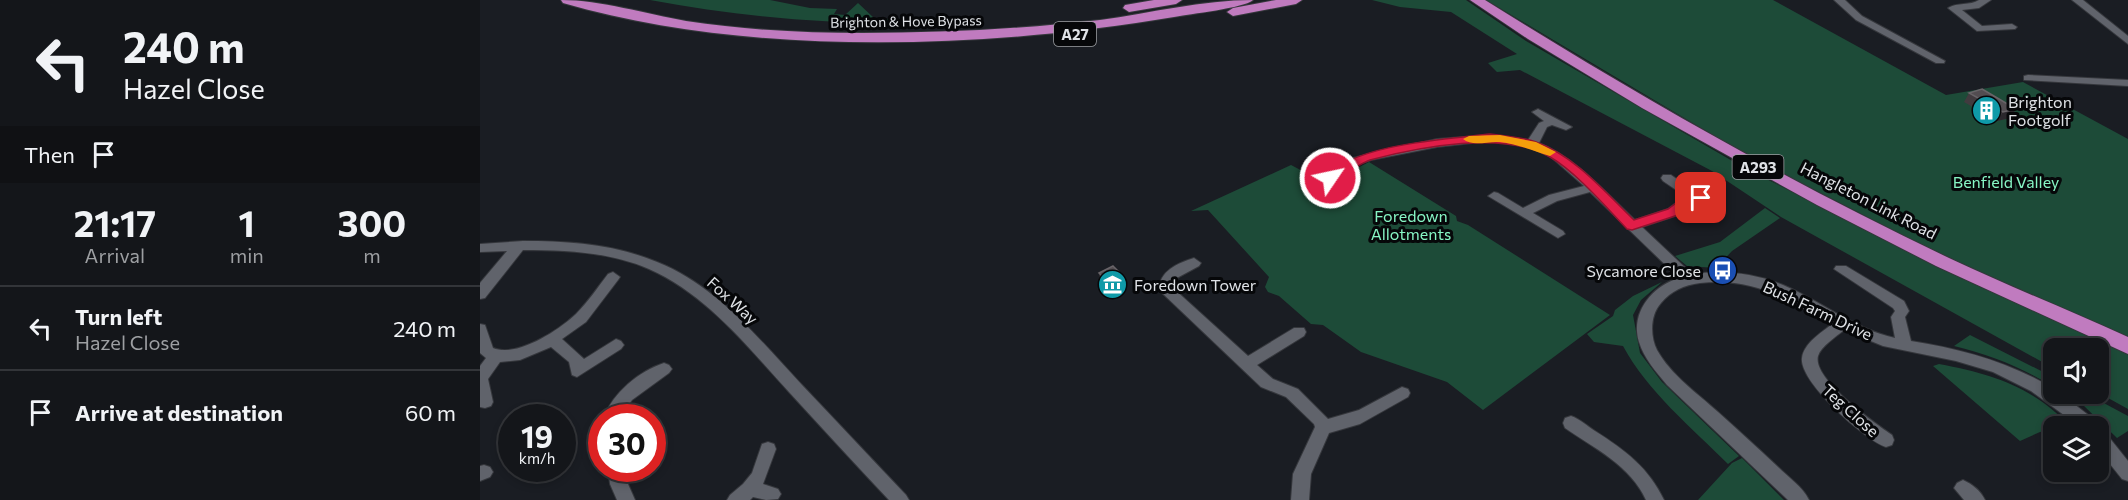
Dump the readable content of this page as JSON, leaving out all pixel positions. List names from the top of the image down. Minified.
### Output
{"streets":{"highway":["Brighton & Hove Bypass","A27","A293","Hangleton Link Road"],"street":["Fox Way","Bush Farm Drive","Teg Close"]},"crossings":[["Brighton & Hove Bypass","A27"],["Bush Farm Drive","Teg Close"]],"parks":["Benfield Valley","Foredown Allotments"],"places":{"building":["Brighton Footgolf"],"bus stop":["Sycamore Close"],"museum":["Foredown Tower"]},"page":{"turn":["240 m","Hazel Close"],"then":"Then","eta":["21:17","Arrival","1","min","300","m"],"list":[{"name":"Turn left","note":"Hazel Close","value":"240 m"},{"name":"Arrive at destination","value":"60 m"}],"speed":"19 km/h","limit":"30"}}
